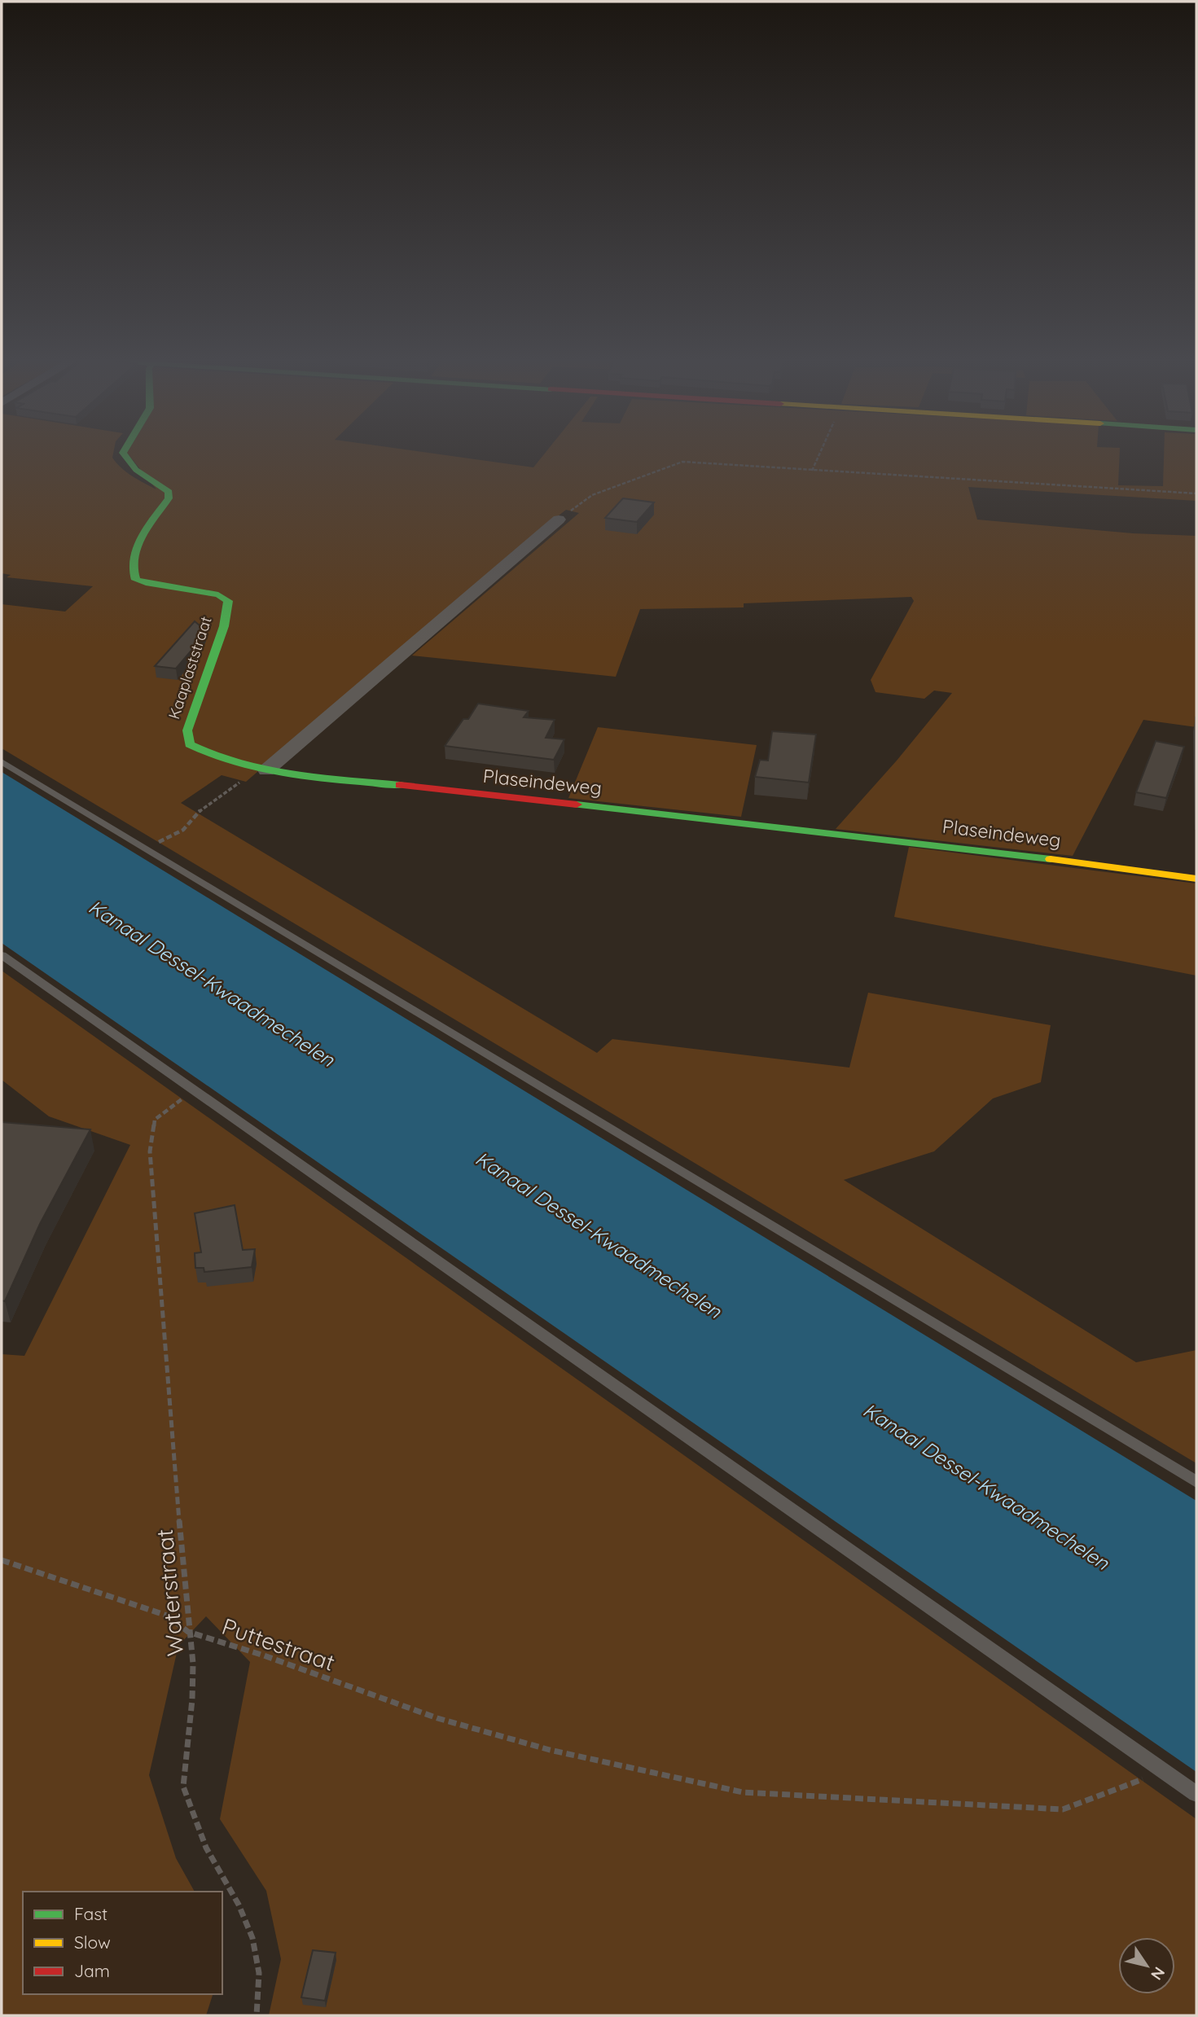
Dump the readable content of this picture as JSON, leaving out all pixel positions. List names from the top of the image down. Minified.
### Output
{"streets":{"street":["Kaaplaststraat","Plaseindeweg"],"path":["Waterstraat","Puttestraat"]},"crossings":[["Kaaplaststraat","Plaseindeweg"],["Waterstraat","Puttestraat"]],"water":["Kanaal Dessel-Kwaadmechelen"],"legend":["Fast","Slow","Jam"],"north":"bottom right"}
